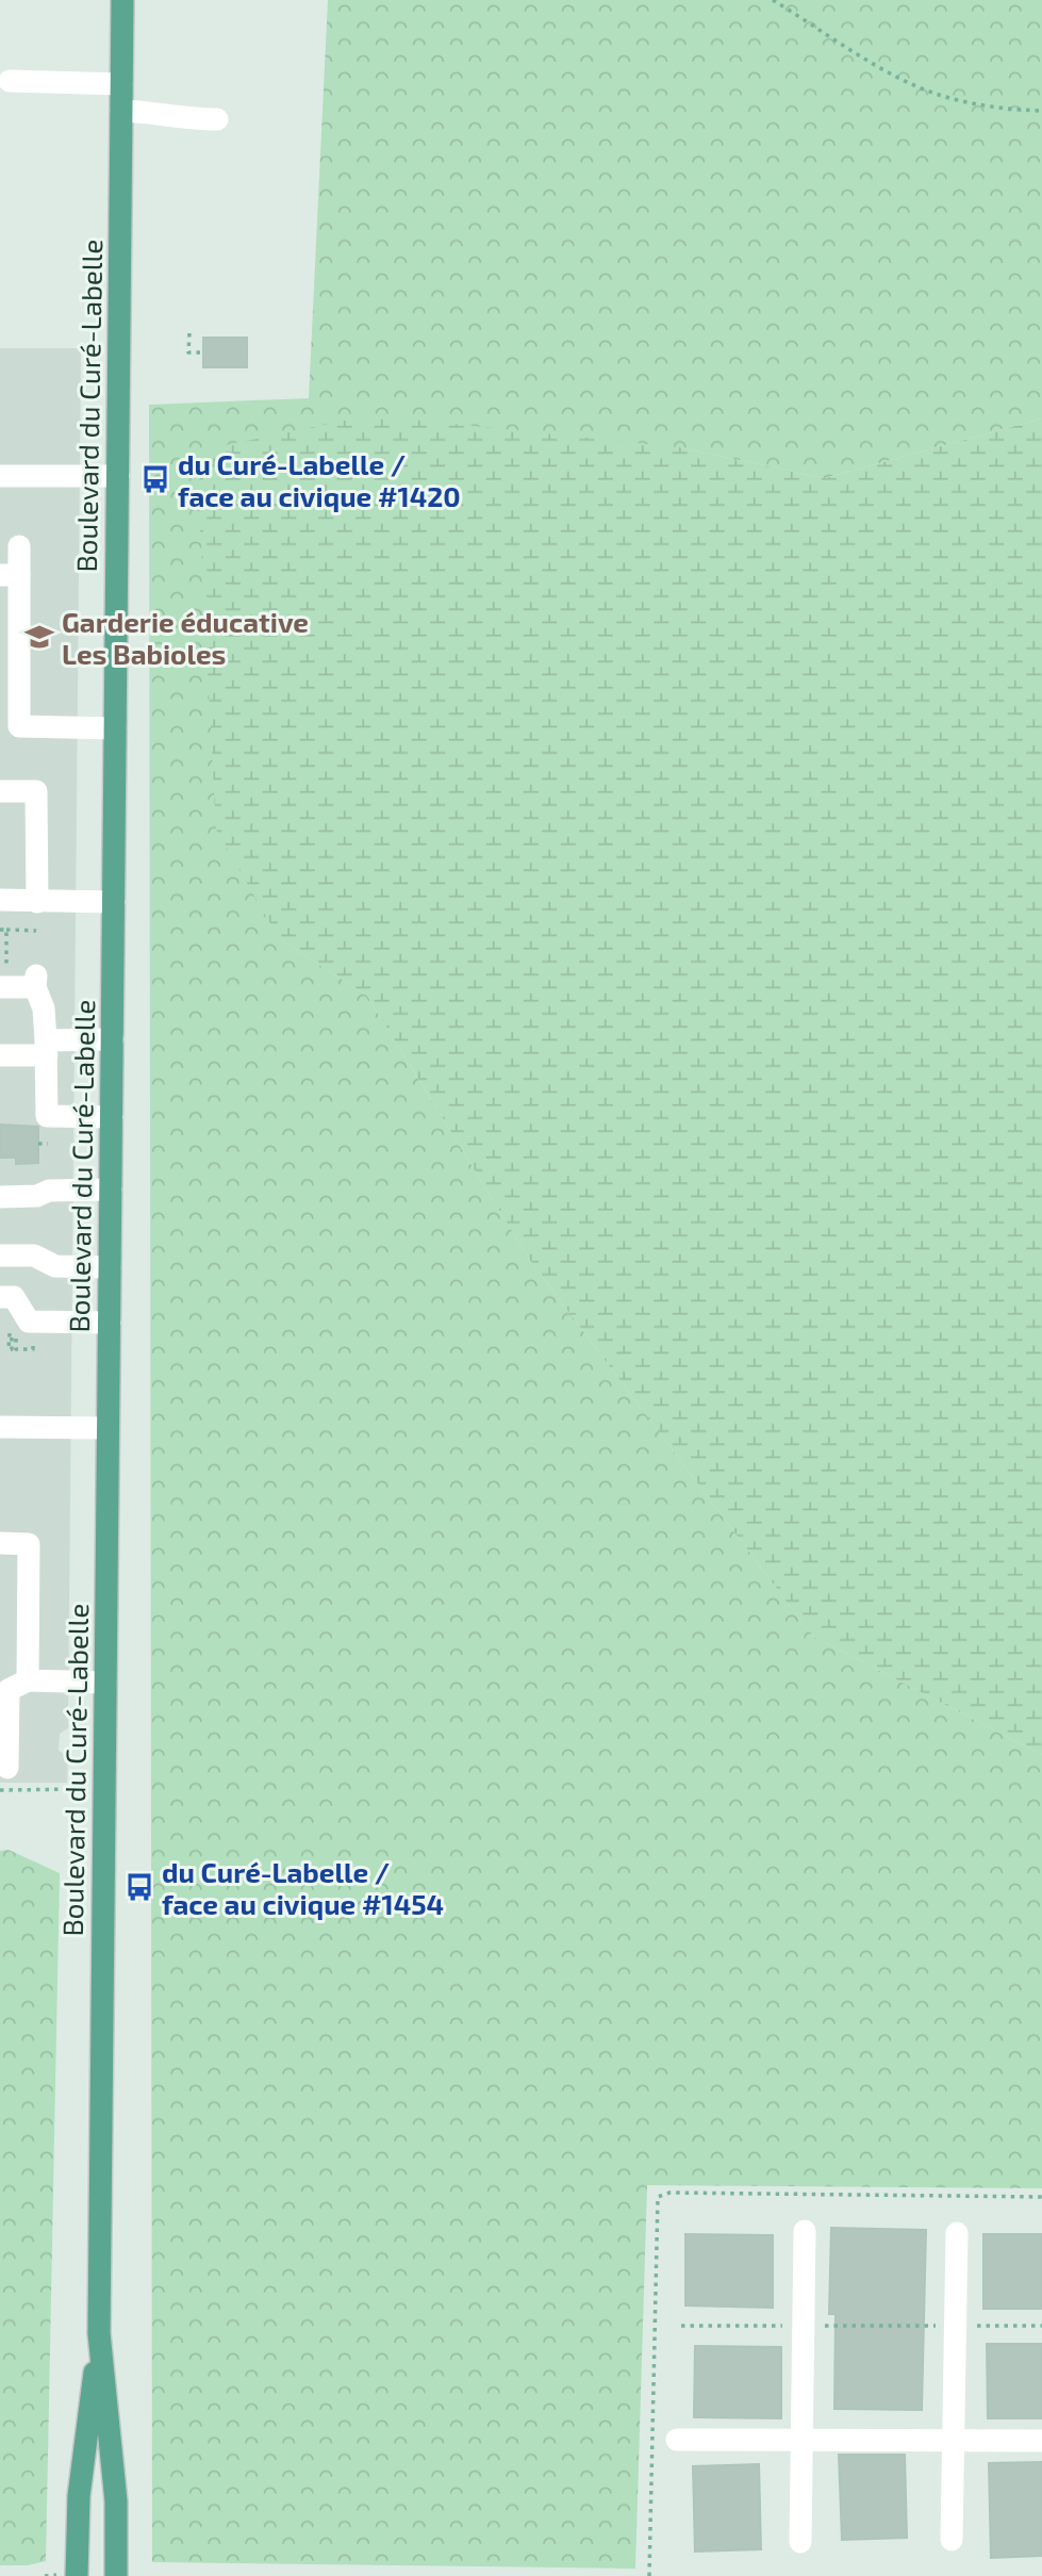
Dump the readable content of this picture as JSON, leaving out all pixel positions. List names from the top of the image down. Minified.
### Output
{"streets":{"main road":["Boulevard du Curé-Labelle"]},"places":{"bus stop":["du Curé-Labelle / face au civique #1420","du Curé-Labelle / face au civique #1454"],"school or university":["Garderie éducative Les Babioles"]}}
